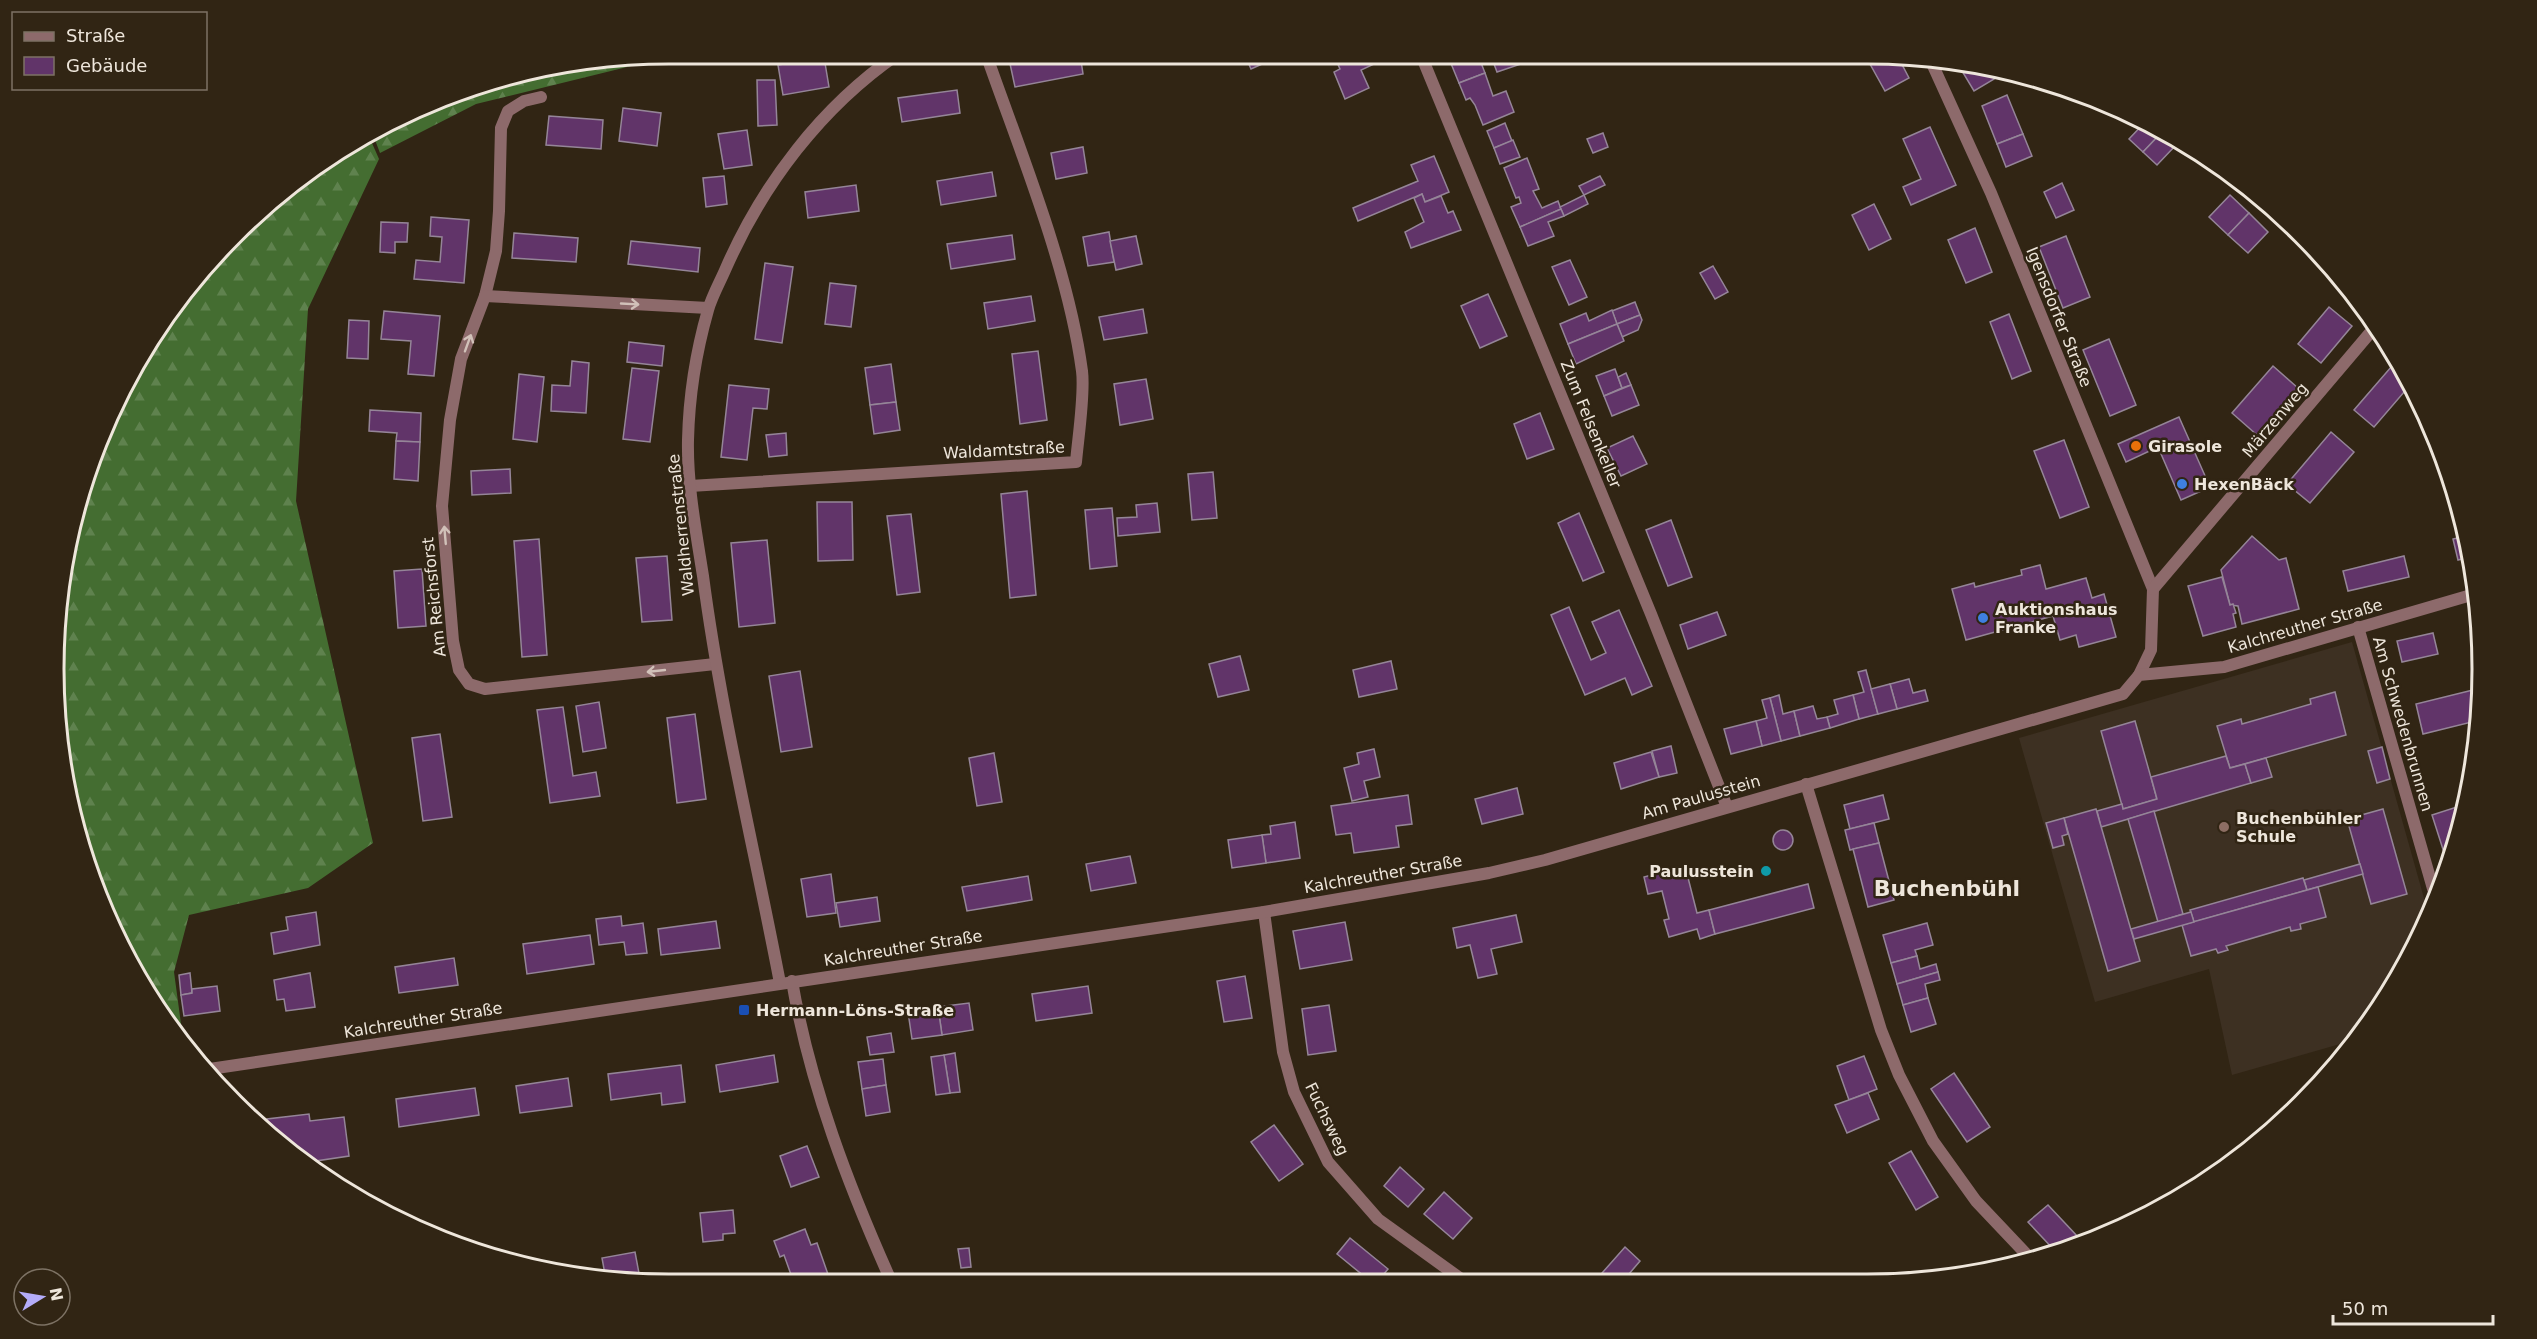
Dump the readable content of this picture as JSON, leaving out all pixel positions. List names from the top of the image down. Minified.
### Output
{"streets":{"street":["Igensdorfer Straße","Märzenweg","Zum Felsenkeller","Waldamtstraße","Waldherrenstraße","Am Reichsforst","Kalchreuther Straße","Am Schwedenbrunnen","Am Paulusstein","Fuchsweg"]},"crossings":[["Igensdorfer Straße","Märzenweg"],["Zum Felsenkeller","Am Paulusstein"],["Waldamtstraße","Waldherrenstraße"],["Waldherrenstraße","Am Reichsforst"],["Waldherrenstraße","Kalchreuther Straße"],["Kalchreuther Straße","Am Schwedenbrunnen"],["Kalchreuther Straße","Am Paulusstein"],["Kalchreuther Straße","Fuchsweg"]],"districts":["Buchenbühl"],"places":{"other":["Girasole","HexenBäck","Auktionshaus Franke","Buchenbühler Schule","Paulusstein"],"transit":["Hermann-Löns-Straße"]},"legend":["Straße","Gebäude"],"scale_bar":"50 m","north":"right"}
